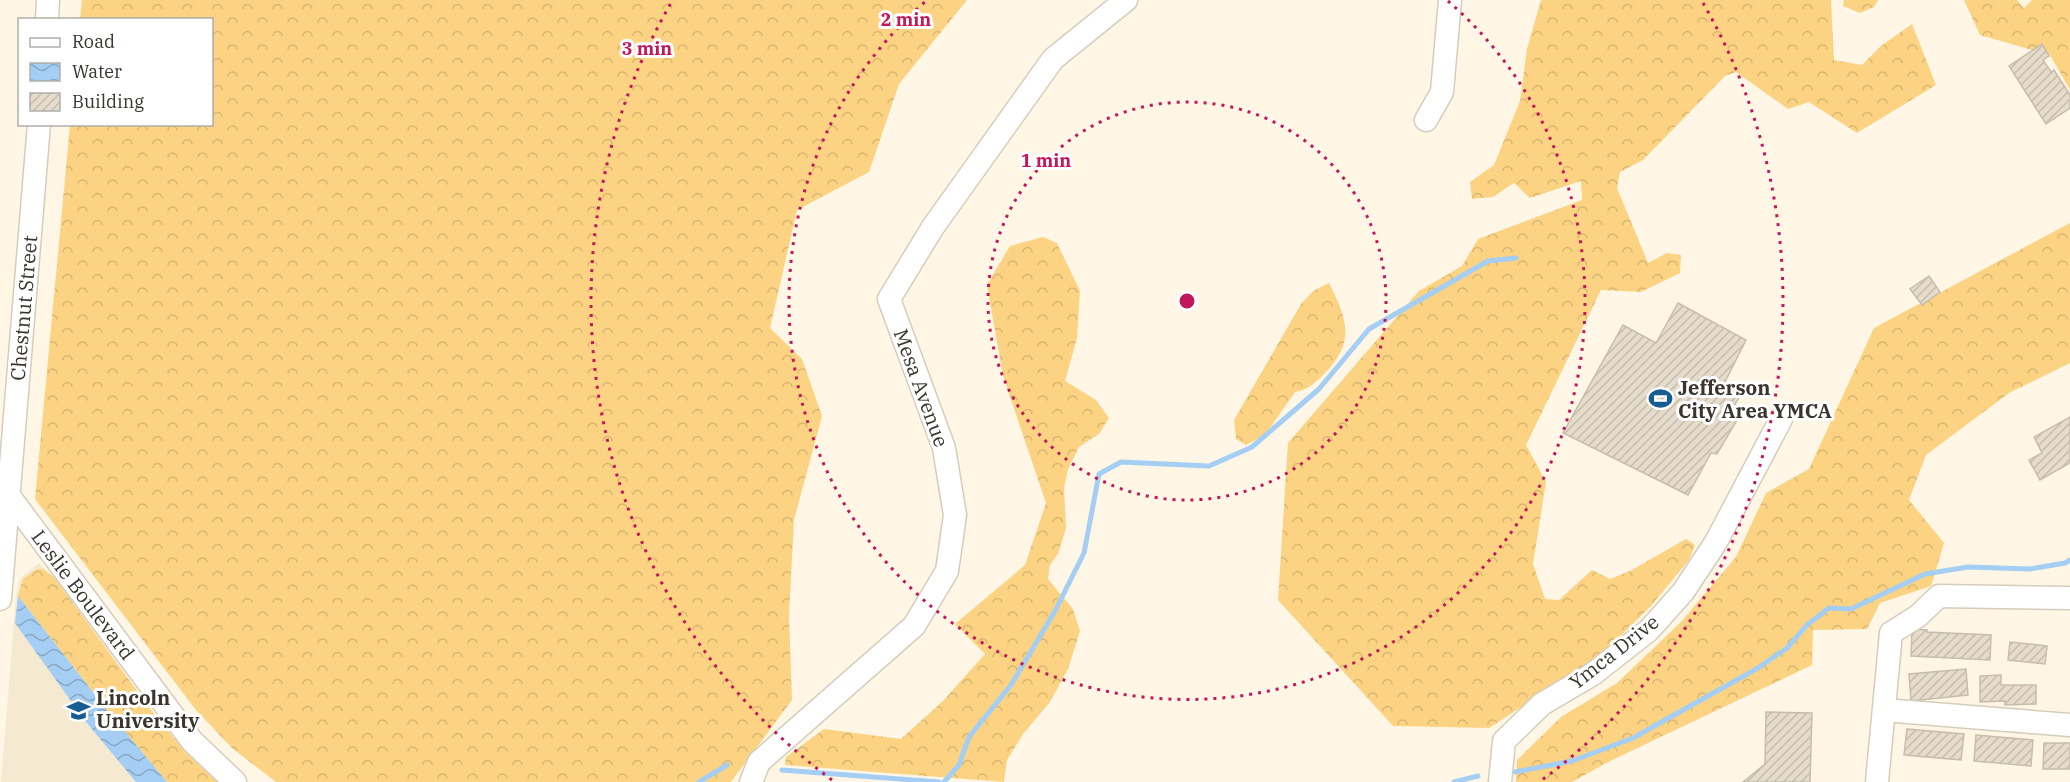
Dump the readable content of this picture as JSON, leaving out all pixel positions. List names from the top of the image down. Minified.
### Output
{"streets":{"street":["Chestnut Street","Mesa Avenue","Leslie Boulevard","Ymca Drive"]},"crossings":[["Chestnut Street","Leslie Boulevard"]],"places":{"sports":["Jefferson City Area YMCA"],"school or university":["Lincoln University"]},"legend":["Road","Water","Building"],"rings":["2 min","3 min","1 min"]}
